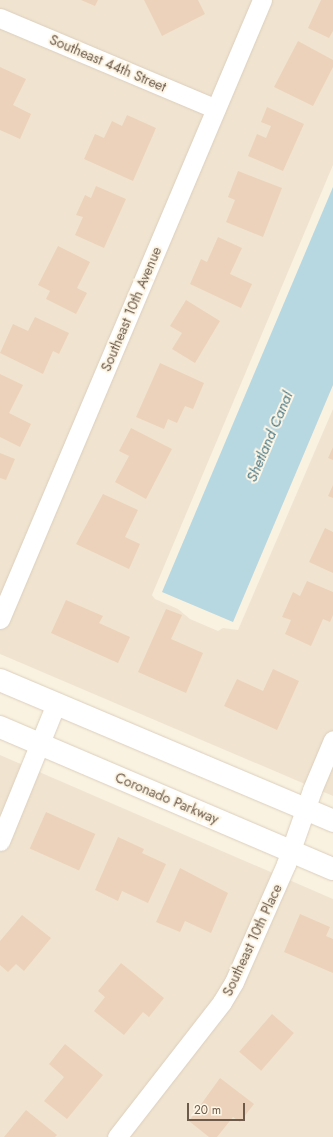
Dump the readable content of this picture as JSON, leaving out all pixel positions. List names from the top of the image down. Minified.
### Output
{"streets":{"street":["Southeast 44th Street","Southeast 10th Avenue","Coronado Parkway","Southeast 10th Place"]},"crossings":[["Southeast 44th Street","Southeast 10th Avenue"],["Coronado Parkway","Southeast 10th Place"]],"water":["Shetland Canal"],"scale_bar":"20 m"}
